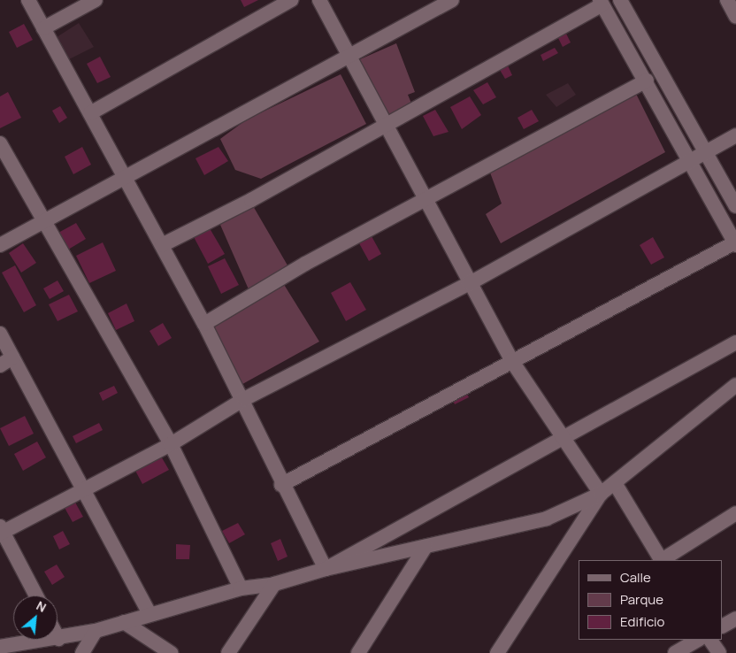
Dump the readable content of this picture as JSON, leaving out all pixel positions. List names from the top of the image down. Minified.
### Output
{"legend":["Calle","Parque","Edificio"],"north":"top right"}
